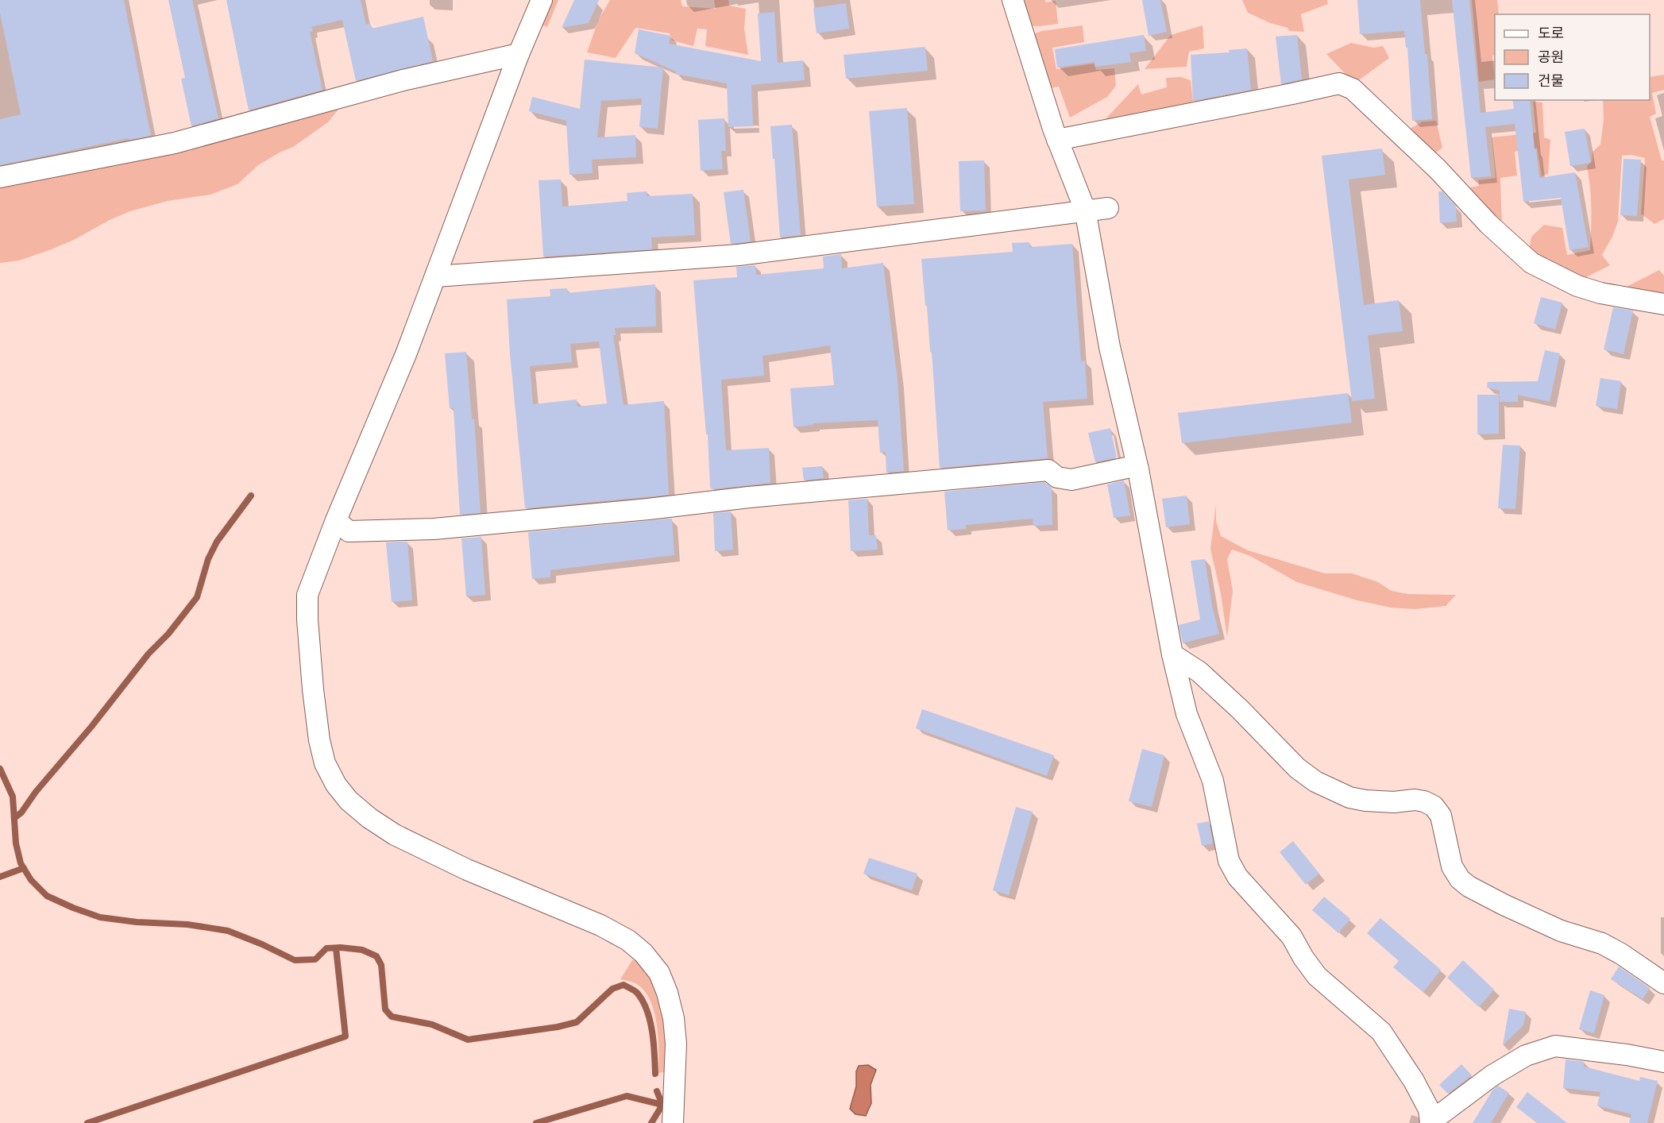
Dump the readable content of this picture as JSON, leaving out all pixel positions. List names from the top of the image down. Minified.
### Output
{"legend":["도로","공원","건물"]}
